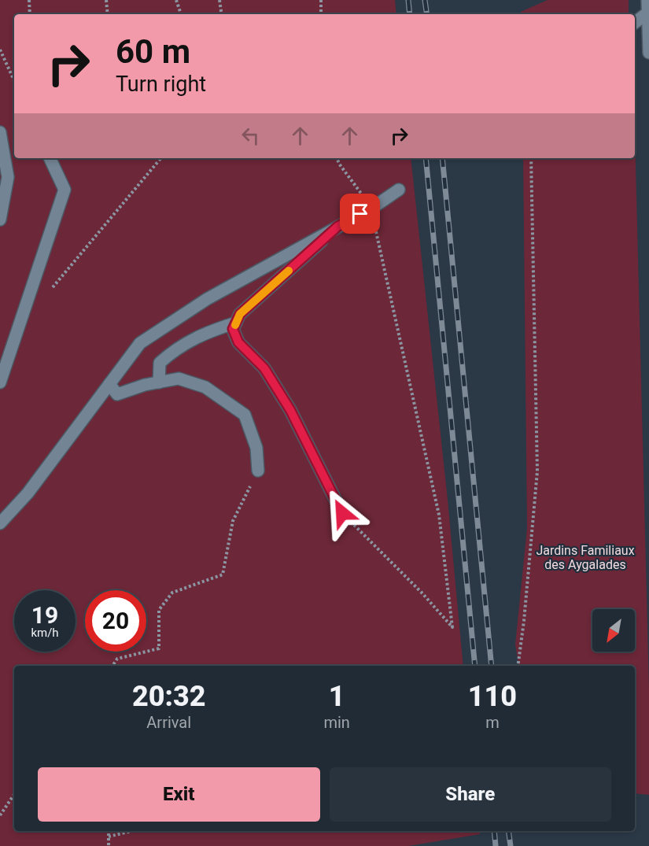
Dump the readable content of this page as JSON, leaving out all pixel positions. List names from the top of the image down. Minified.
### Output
{"parks":["Jardins Familiaux des Aygalades"],"north":"bottom left","page":{"turn":["60 m","Turn right"],"speed":"19 km/h","limit":"20","eta":["20:32","Arrival","1","min","110","m"],"buttons":["Exit","Share"]}}
